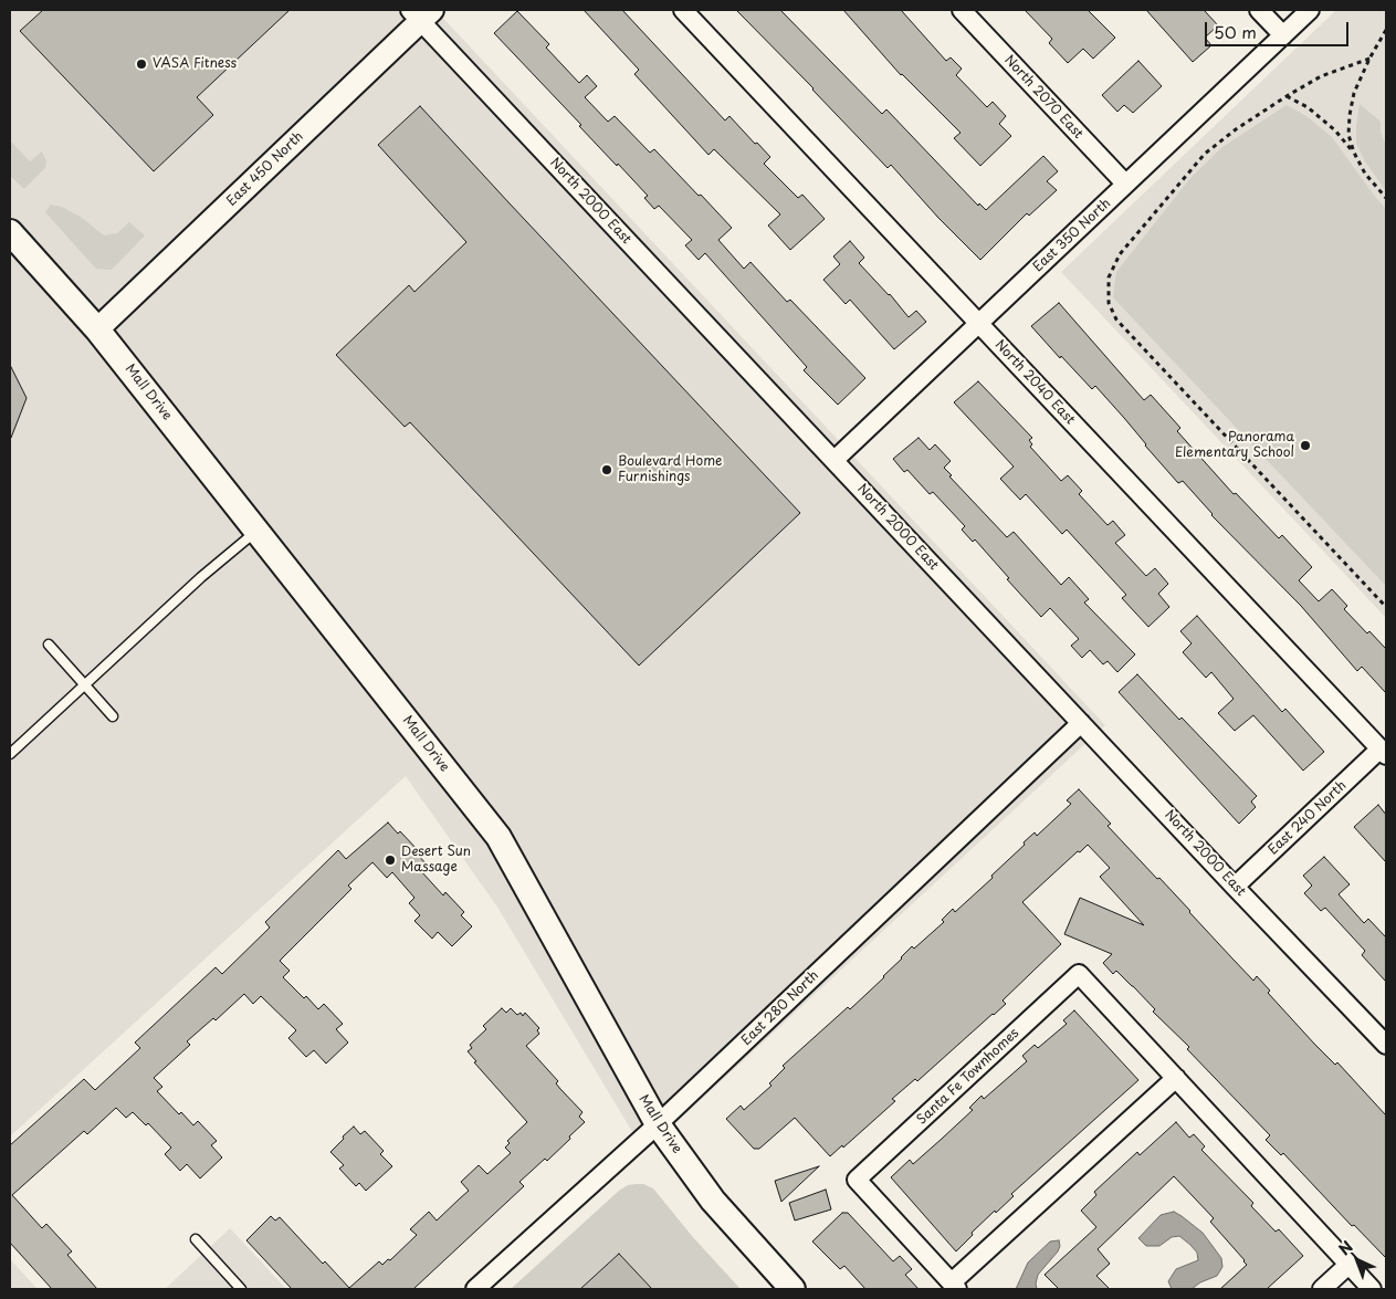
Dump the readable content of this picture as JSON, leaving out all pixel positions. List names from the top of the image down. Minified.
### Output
{"streets":{"main road":["Mall Drive"],"street":["North 2070 East","East 450 North","North 2000 East","East 350 North","North 2040 East","East 240 North","East 280 North","Santa Fe Townhomes"]},"crossings":[["North 2070 East","East 350 North"],["East 450 North","North 2000 East"],["East 450 North","Mall Drive"],["North 2000 East","East 350 North"],["North 2000 East","East 240 North"],["North 2000 East","East 280 North"],["East 350 North","North 2040 East"],["North 2040 East","East 240 North"],["Mall Drive","East 280 North"]],"places":["VASA Fitness","Panorama Elementary School","Boulevard Home Furnishings","Desert Sun Massage"],"scale_bar":"50 m","north":"top left"}
